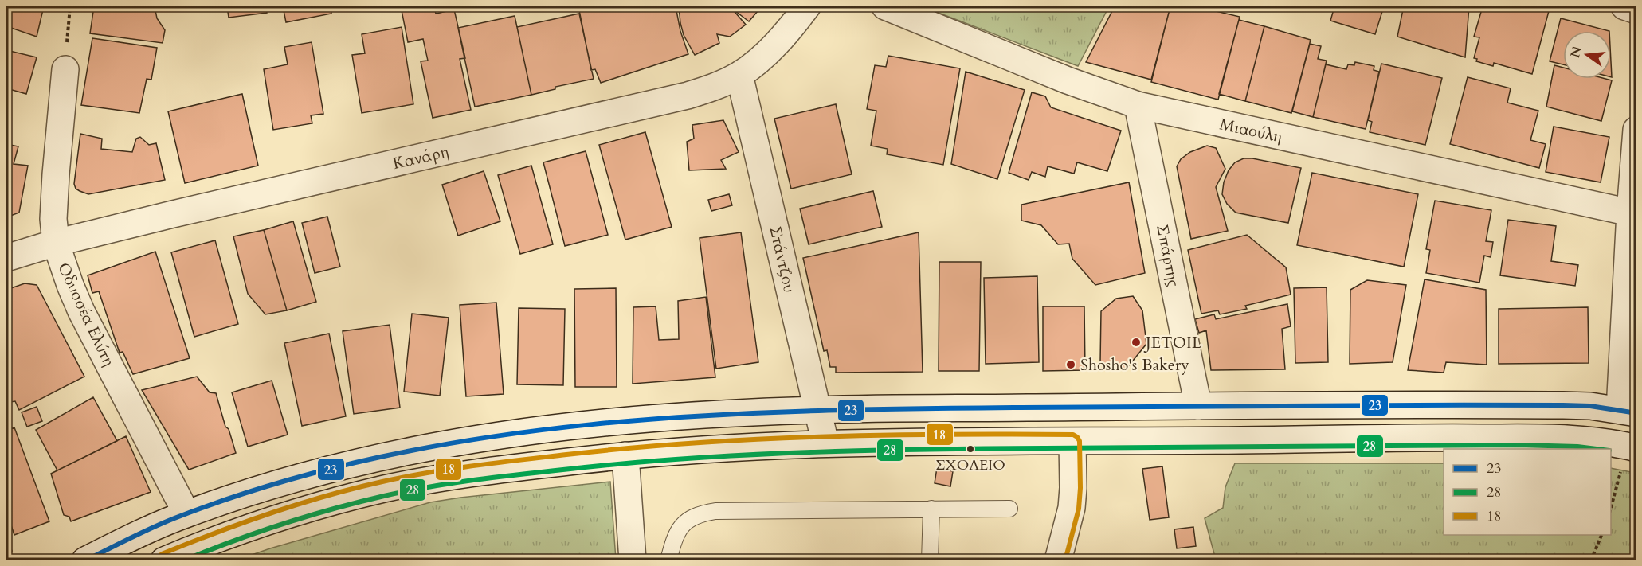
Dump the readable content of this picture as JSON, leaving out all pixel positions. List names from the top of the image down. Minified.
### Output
{"streets":{"street":["Μιαούλη","Κανάρη","Σπάρτης","Στάντζου","Οδυσσέα Ελύτη"]},"crossings":[["Μιαούλη","Σπάρτης"],["Κανάρη","Στάντζου"],["Κανάρη","Οδυσσέα Ελύτη"]],"places":["JETOIL","Shosho's Bakery","ΣΧΟΛΕΙΟ"],"lines":["transit line 23","transit line 18","transit line 28"],"legend":["23","28","18"],"north":"left"}
